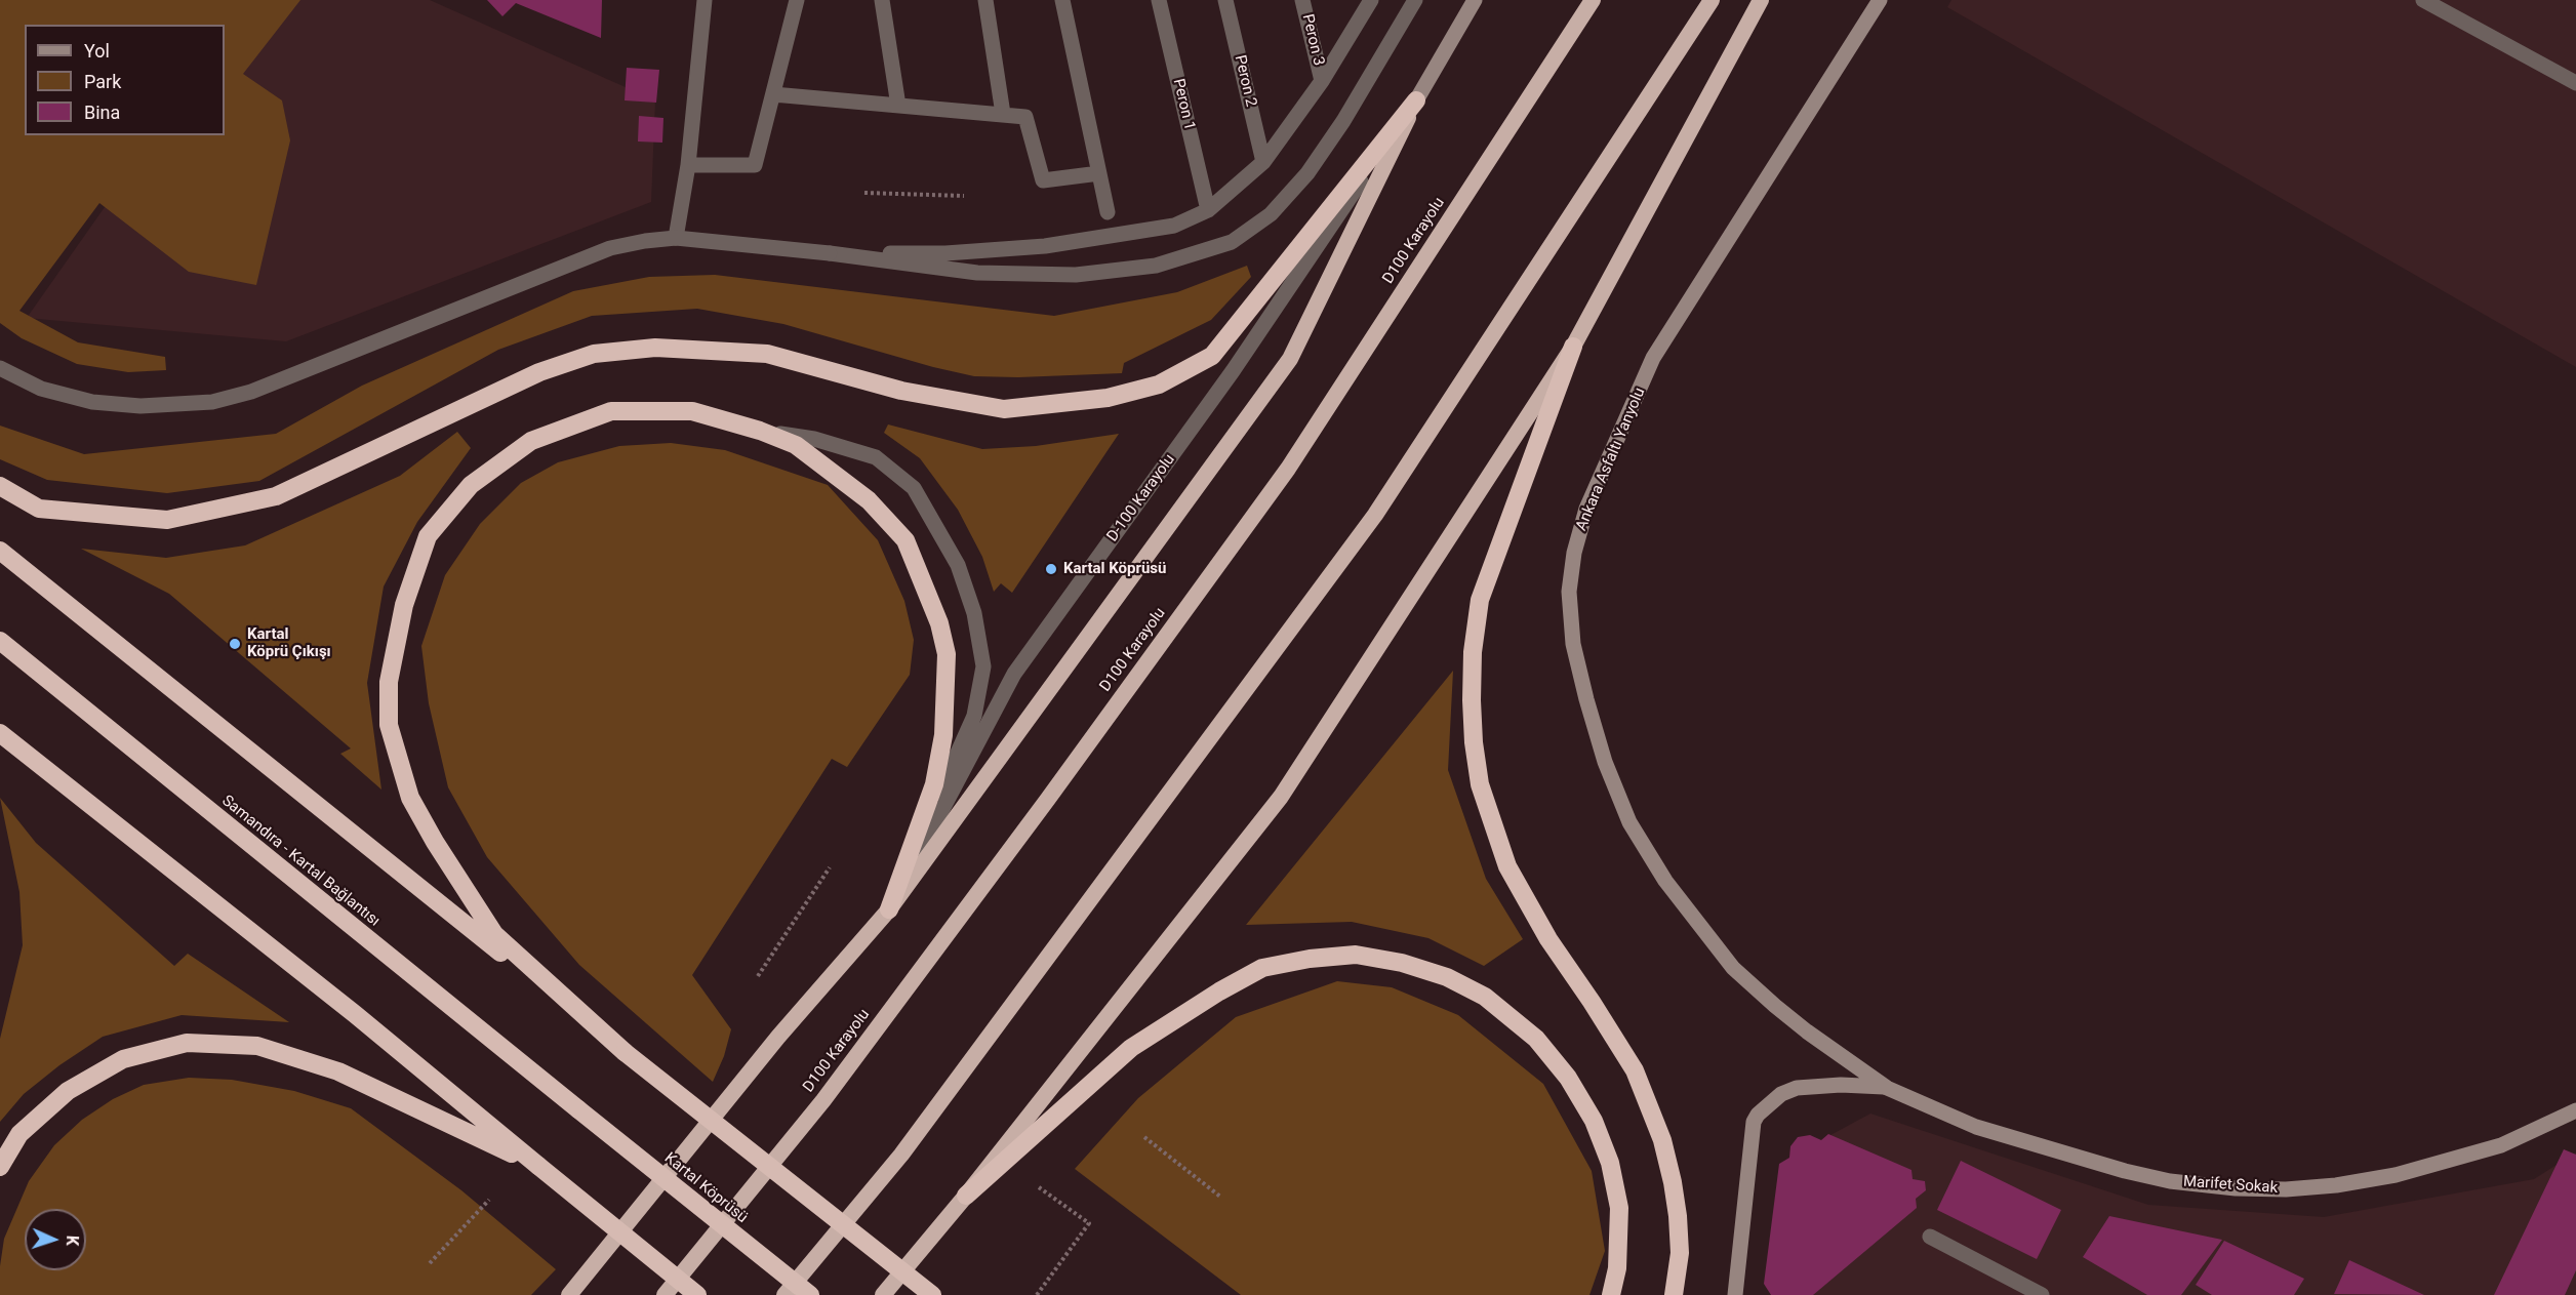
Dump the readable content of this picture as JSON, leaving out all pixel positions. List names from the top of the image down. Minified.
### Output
{"streets":{"highway":["D100 Karayolu","Samandıra - Kartal Bağlantısı","Kartal Köprüsü"],"main road":["Ankara Asfaltı Yanyolu","Marifet Sokak"],"street":["Peron 3","Peron 2","Peron 1","D-100 Karayolu"]},"crossings":[["Ankara Asfaltı Yanyolu","Marifet Sokak"],["Samandıra - Kartal Bağlantısı","Kartal Köprüsü"]],"places":["Kartal Köprüsü","Kartal Köprü Çıkışı"],"legend":["Yol","Park","Bina"],"north":"right"}
